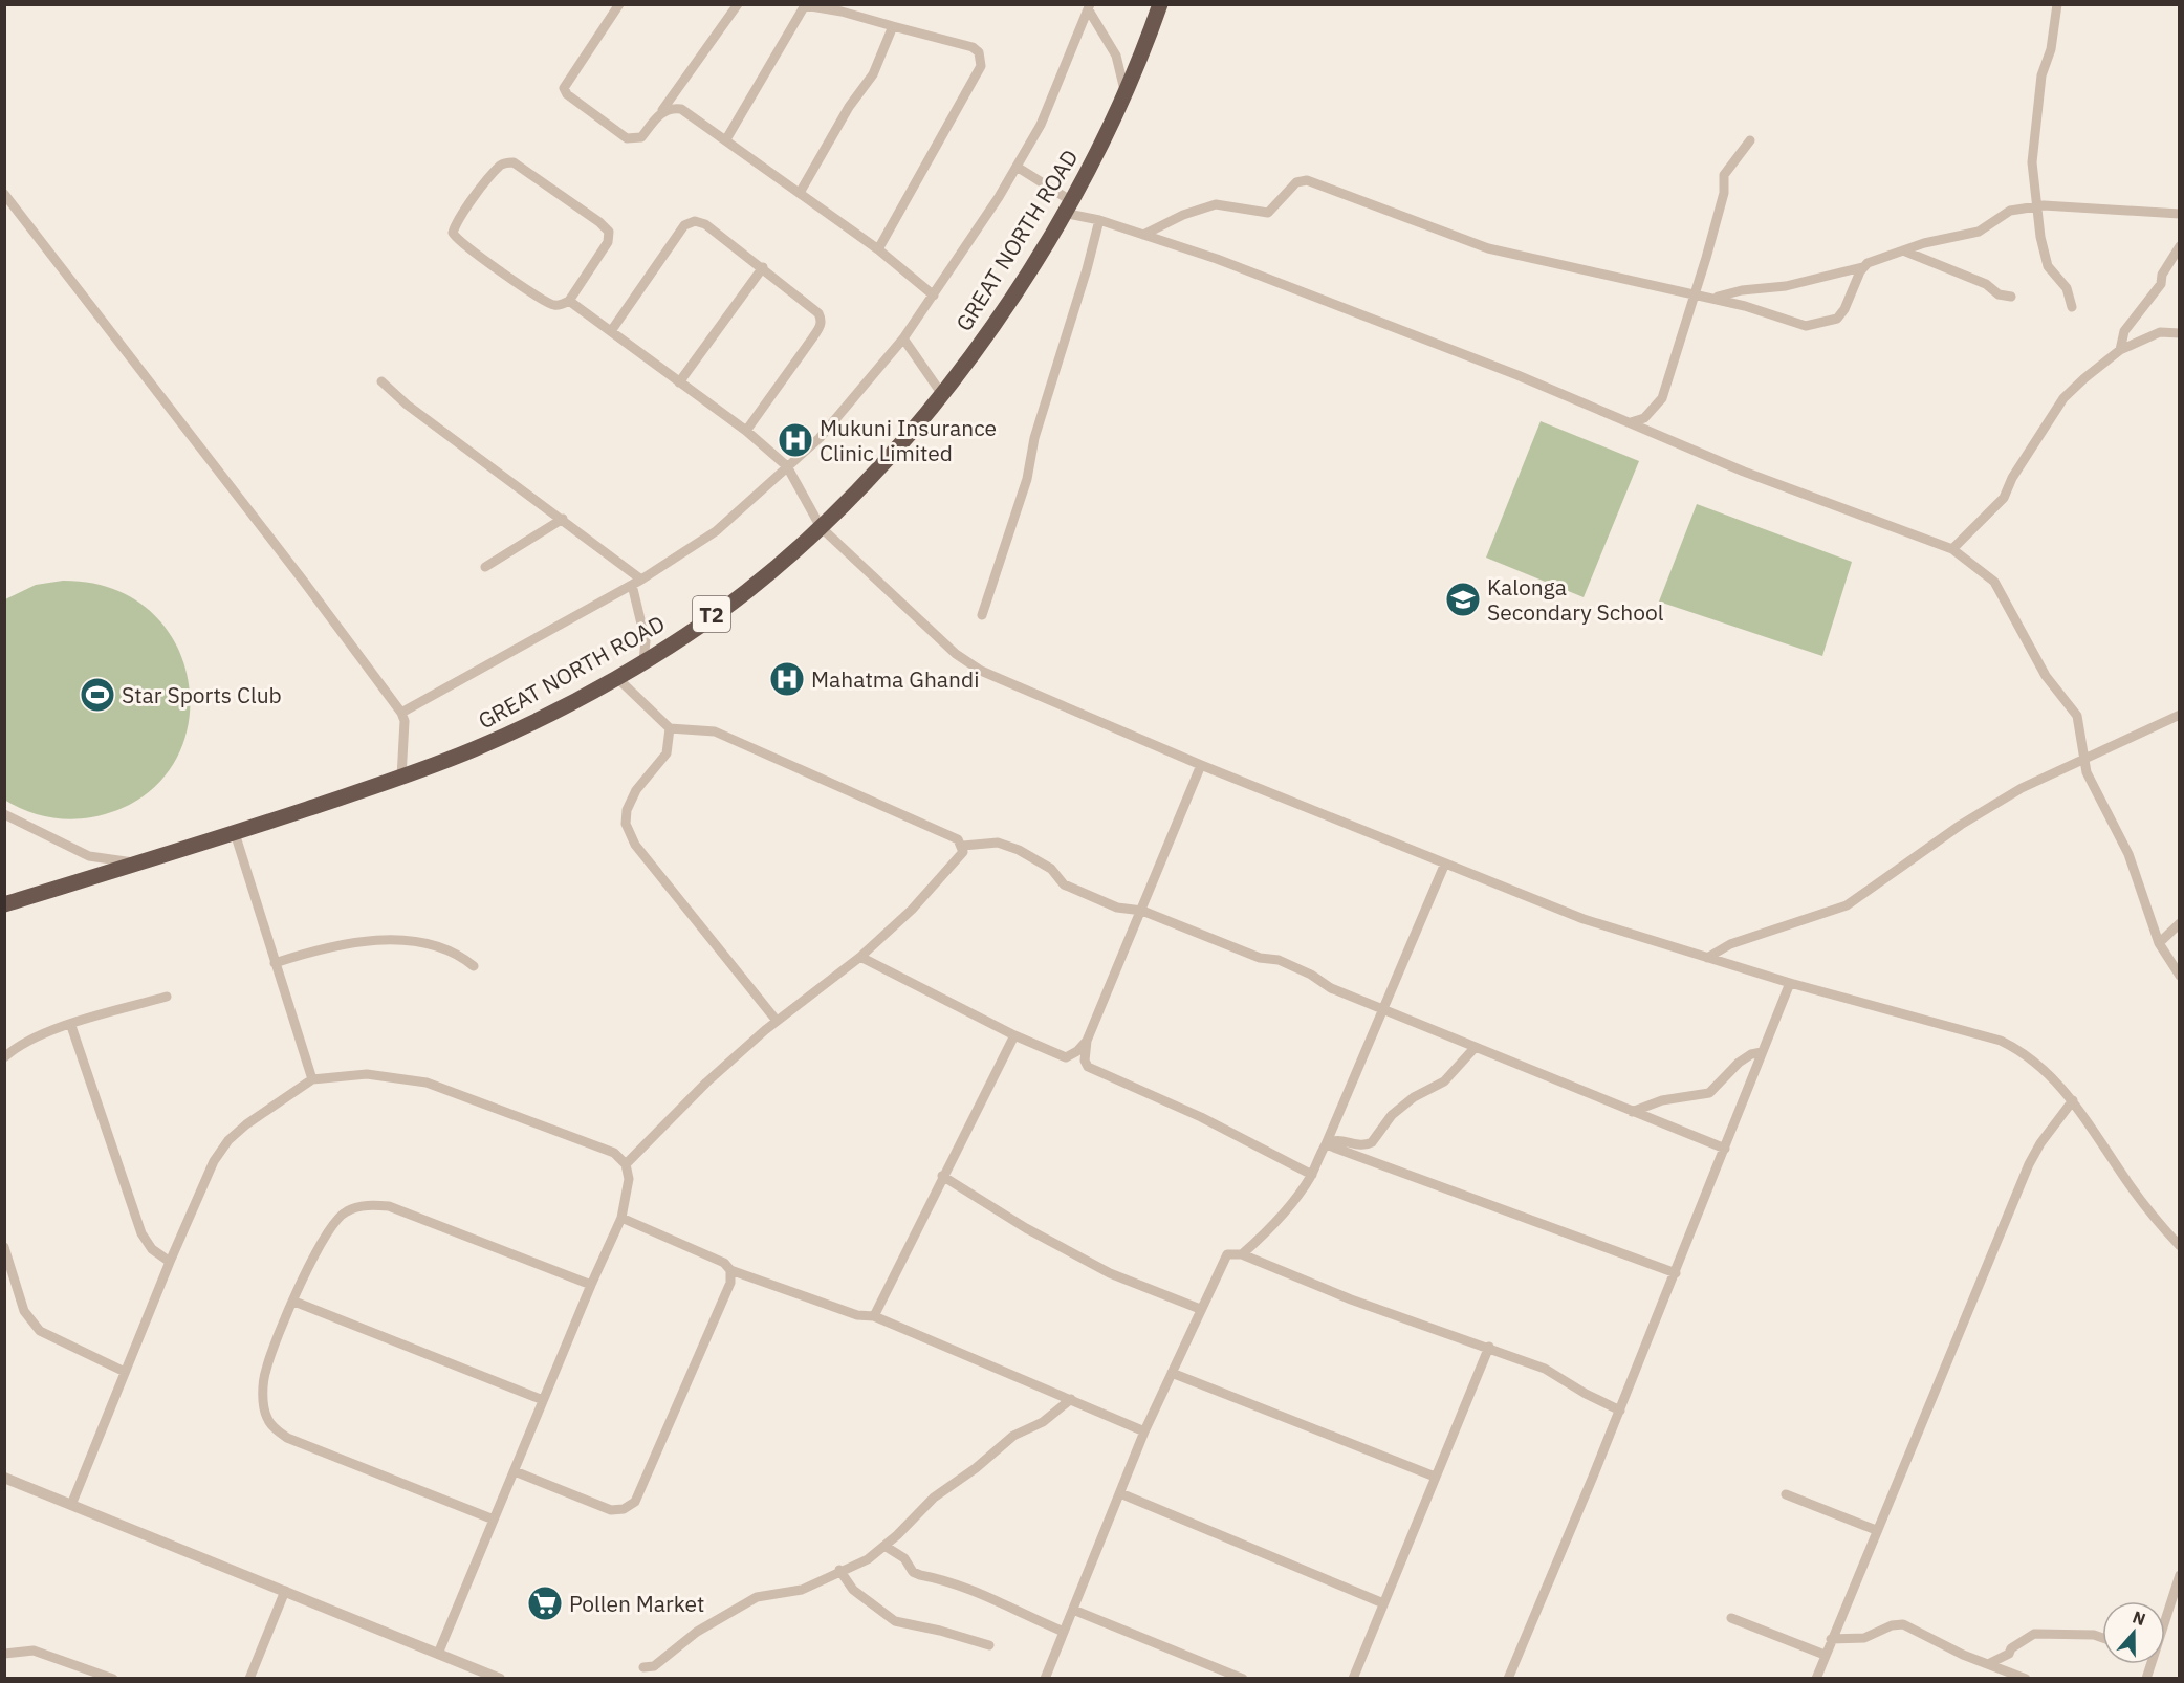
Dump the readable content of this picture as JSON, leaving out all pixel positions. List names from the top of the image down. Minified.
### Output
{"streets":{"highway":["GREAT NORTH ROAD","T2"]},"places":{"hospital":["Mukuni Insurance Clinic Limited","Mahatma Ghandi"],"school or university":["Kalonga Secondary School"],"sports":["Star Sports Club"],"supermarket":["Pollen Market"]},"north":"top"}
